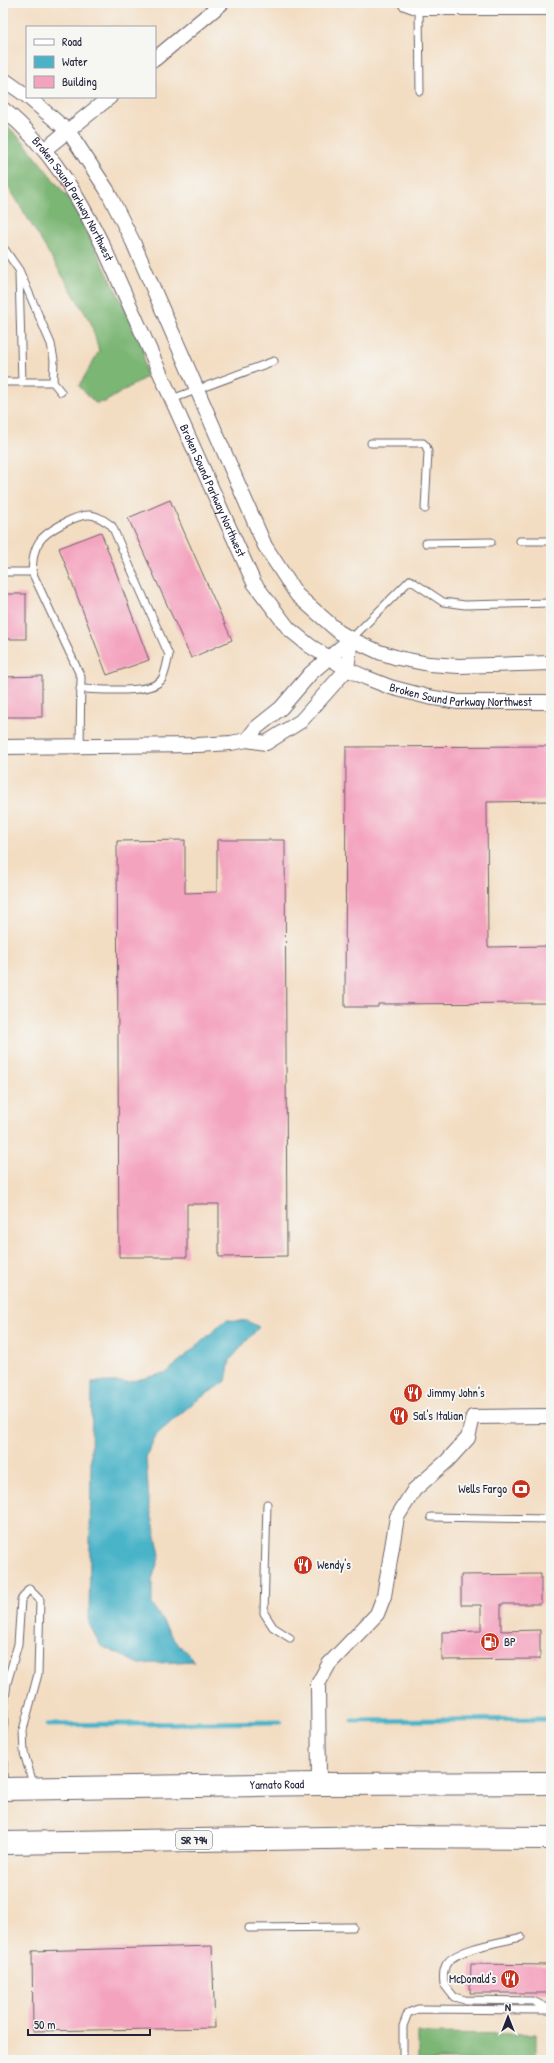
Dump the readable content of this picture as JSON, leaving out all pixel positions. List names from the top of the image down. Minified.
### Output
{"streets":{"main road":["Yamato Road","SR 794"],"street":["Broken Sound Parkway Northwest"]},"places":{"restaurant":["Jimmy John's","Sal's Italian","Wendy's","McDonald's"],"bank":["Wells Fargo"],"fuel station":["BP"]},"legend":["Road","Water","Building"],"scale_bar":"50 m","north":"top"}
